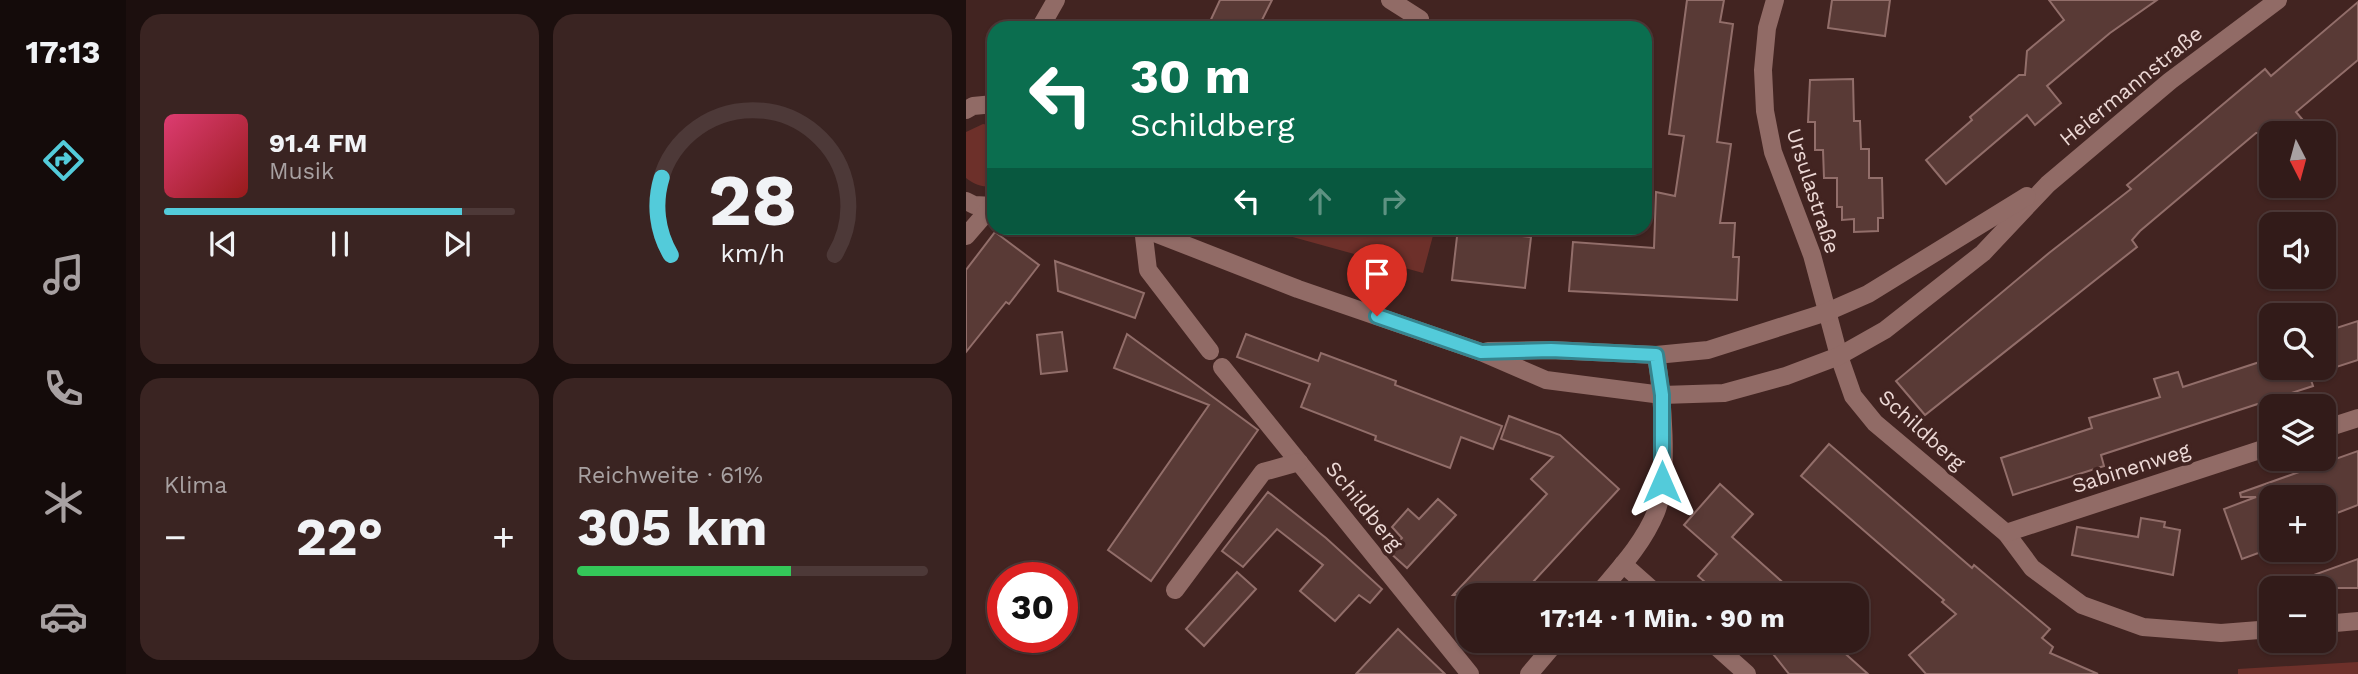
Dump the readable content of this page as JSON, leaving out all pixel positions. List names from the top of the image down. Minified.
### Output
{"streets":{"street":["Heiermannstraße","Ursulastraße","Schildberg","Sabinenweg"]},"crossings":[["Heiermannstraße","Ursulastraße"],["Heiermannstraße","Schildberg"],["Ursulastraße","Schildberg"],["Schildberg","Sabinenweg"]],"north":"bottom","page":{"tabs":"17:13","turn":["30 m","Schildberg"],"song":["91.4 FM","Musik"],"map_buttons":["+","−"],"tile":["Klima",["Reichweite · 61%","305 km"]],"heat":["−","22°","+"],"limit":"30","trip":"17:14 · 1 Min. · 90 m","gauge":["28","km/h"]}}
